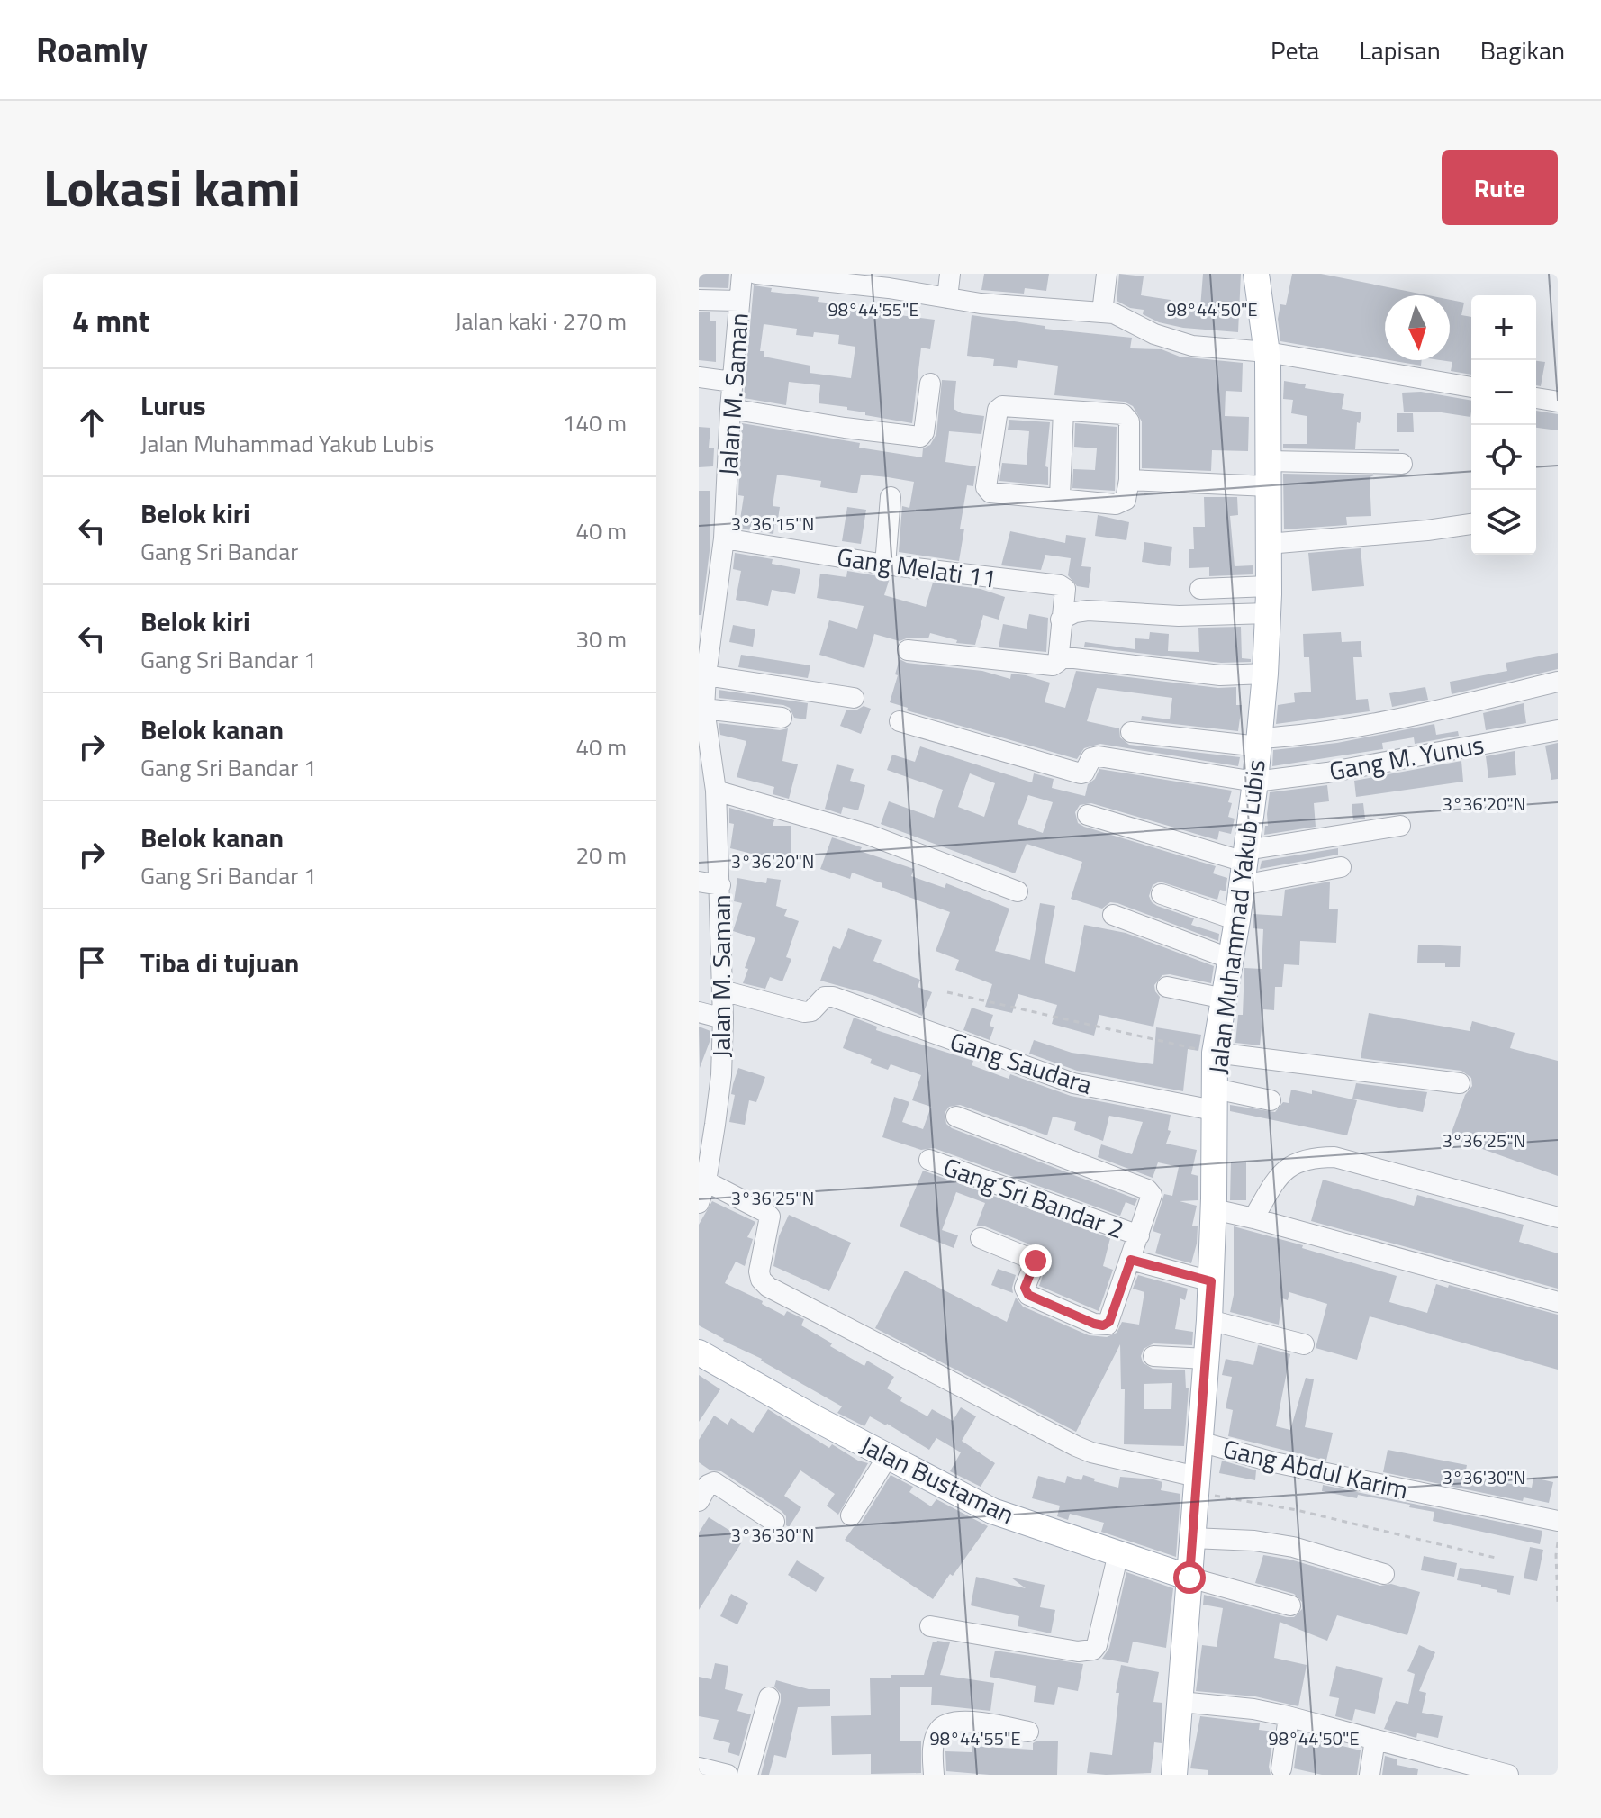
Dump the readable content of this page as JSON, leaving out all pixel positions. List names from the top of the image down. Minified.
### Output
{"streets":{"main road":["Jalan Muhammad Yakub Lubis","Jalan Bustaman"],"street":["Jalan M. Saman","Gang Melati 11","Gang M. Yunus","Gang Saudara","Gang Sri Bandar 2","Gang Abdul Karim"]},"crossings":[["Jalan M. Saman","Gang Melati 11"],["Jalan M. Saman","Gang Saudara"],["Gang M. Yunus","Jalan Muhammad Yakub Lubis"],["Jalan Muhammad Yakub Lubis","Gang Saudara"],["Jalan Muhammad Yakub Lubis","Gang Abdul Karim"],["Jalan Muhammad Yakub Lubis","Jalan Bustaman"]],"north":"bottom","page":{"header":"Roamly","nav":["Peta","Lapisan","Bagikan"],"title":"Lokasi kami","buttons":"Rute","heading":["4 mnt","Jalan kaki · 270 m"],"map_buttons":["+","−"],"list":[["Lurus","Jalan Muhammad Yakub Lubis","140 m"],["Belok kiri","Gang Sri Bandar","40 m"],["Belok kiri","Gang Sri Bandar 1","30 m"],["Belok kanan","Gang Sri Bandar 1","40 m"],["Belok kanan","Gang Sri Bandar 1","20 m"],"Tiba di tujuan"]},"coordinates":["98°44'55\"E","98°44'50\"E","3°36'15\"N","3°36'20\"N","3°36'25\"N","3°36'30\"N"]}
